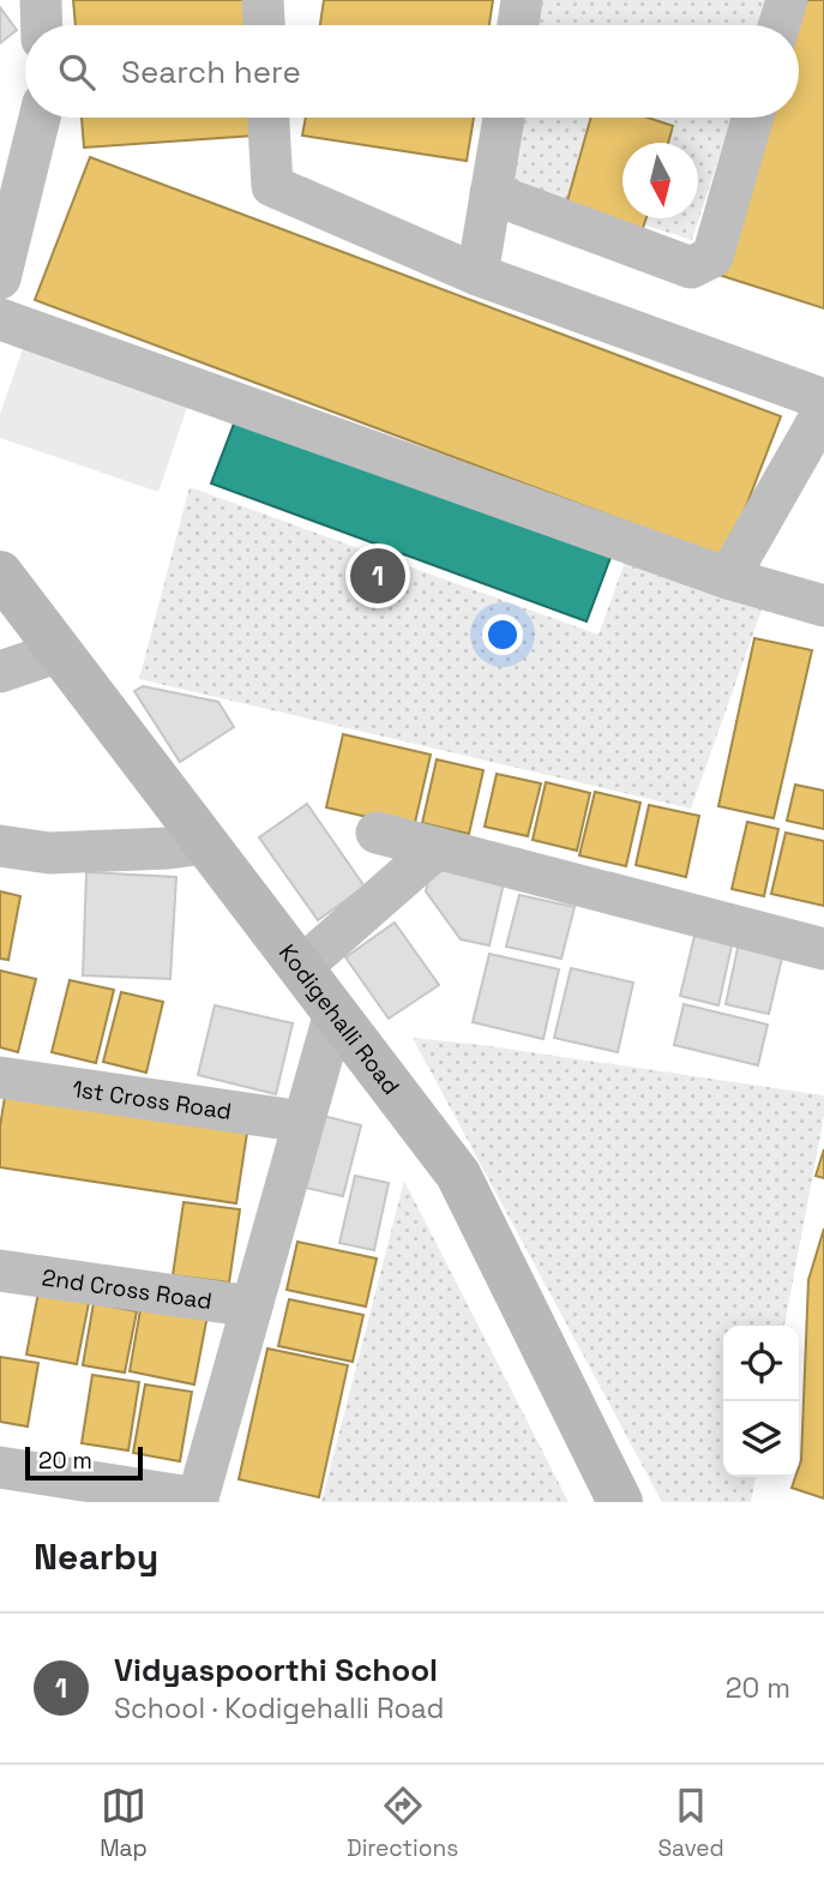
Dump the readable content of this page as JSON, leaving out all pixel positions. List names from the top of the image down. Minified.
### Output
{"streets":{"main road":["Kodigehalli Road"],"street":["1st Cross Road","2nd Cross Road"]},"scale_bar":"20 m","north":"bottom","page":{"search":"Search here","pins":"1","scale":"20 m","heading":"Nearby","list":[{"mark":"1","name":"Vidyaspoorthi School","note":"School · Kodigehalli Road","value":"20 m"}],"nav":["Map","Directions","Saved"]}}
